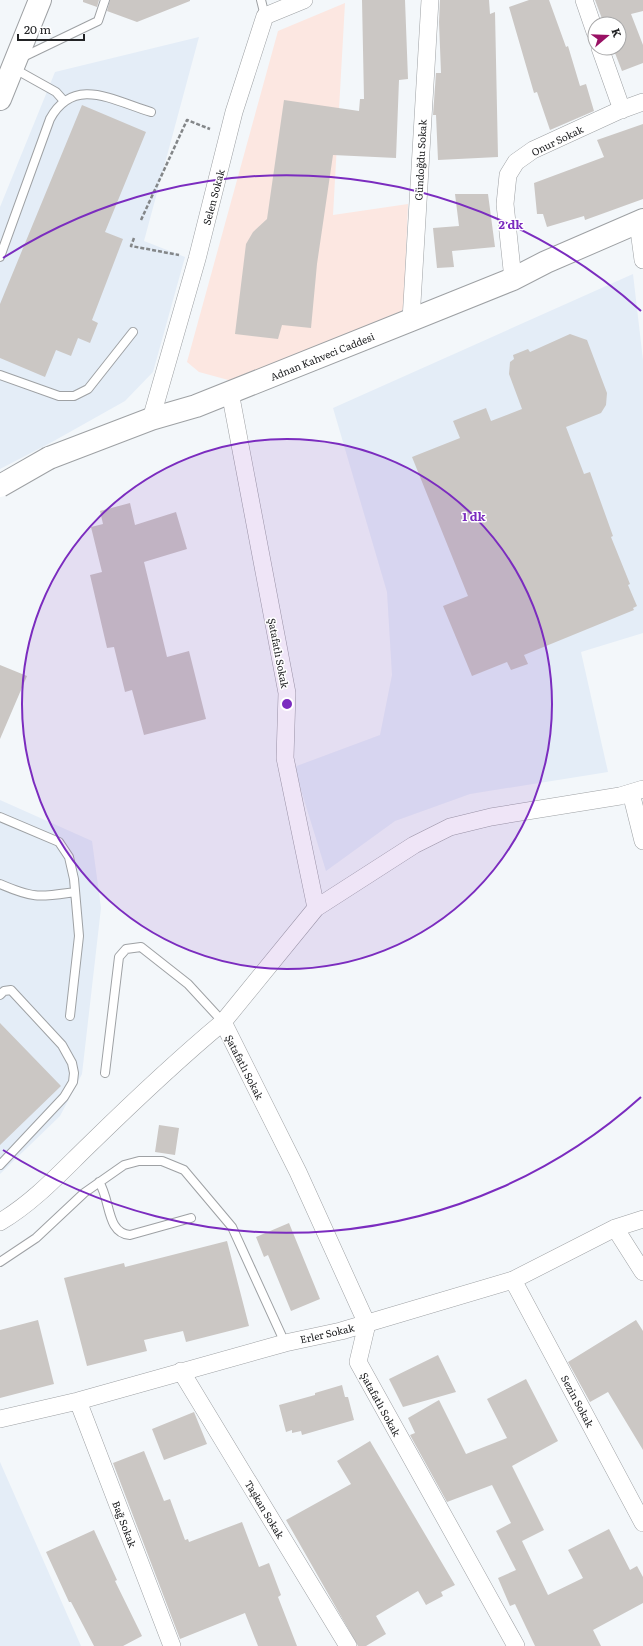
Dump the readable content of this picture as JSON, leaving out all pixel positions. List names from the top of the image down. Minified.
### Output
{"streets":{"main road":["Adnan Kahveci Caddesi"],"street":["Onur Sokak","Gündoğdu Sokak","Selen Sokak","Şatafatlı Sokak","Erler Sokak","Sezin Sokak","Taşkan Sokak","Bağ Sokak"]},"crossings":[["Onur Sokak","Adnan Kahveci Caddesi"],["Gündoğdu Sokak","Adnan Kahveci Caddesi"],["Selen Sokak","Adnan Kahveci Caddesi"],["Adnan Kahveci Caddesi","Şatafatlı Sokak"],["Şatafatlı Sokak","Erler Sokak"],["Erler Sokak","Sezin Sokak"],["Erler Sokak","Taşkan Sokak"],["Erler Sokak","Bağ Sokak"]],"scale_bar":"20 m","north":"right","rings":["2 dk","1 dk"]}
